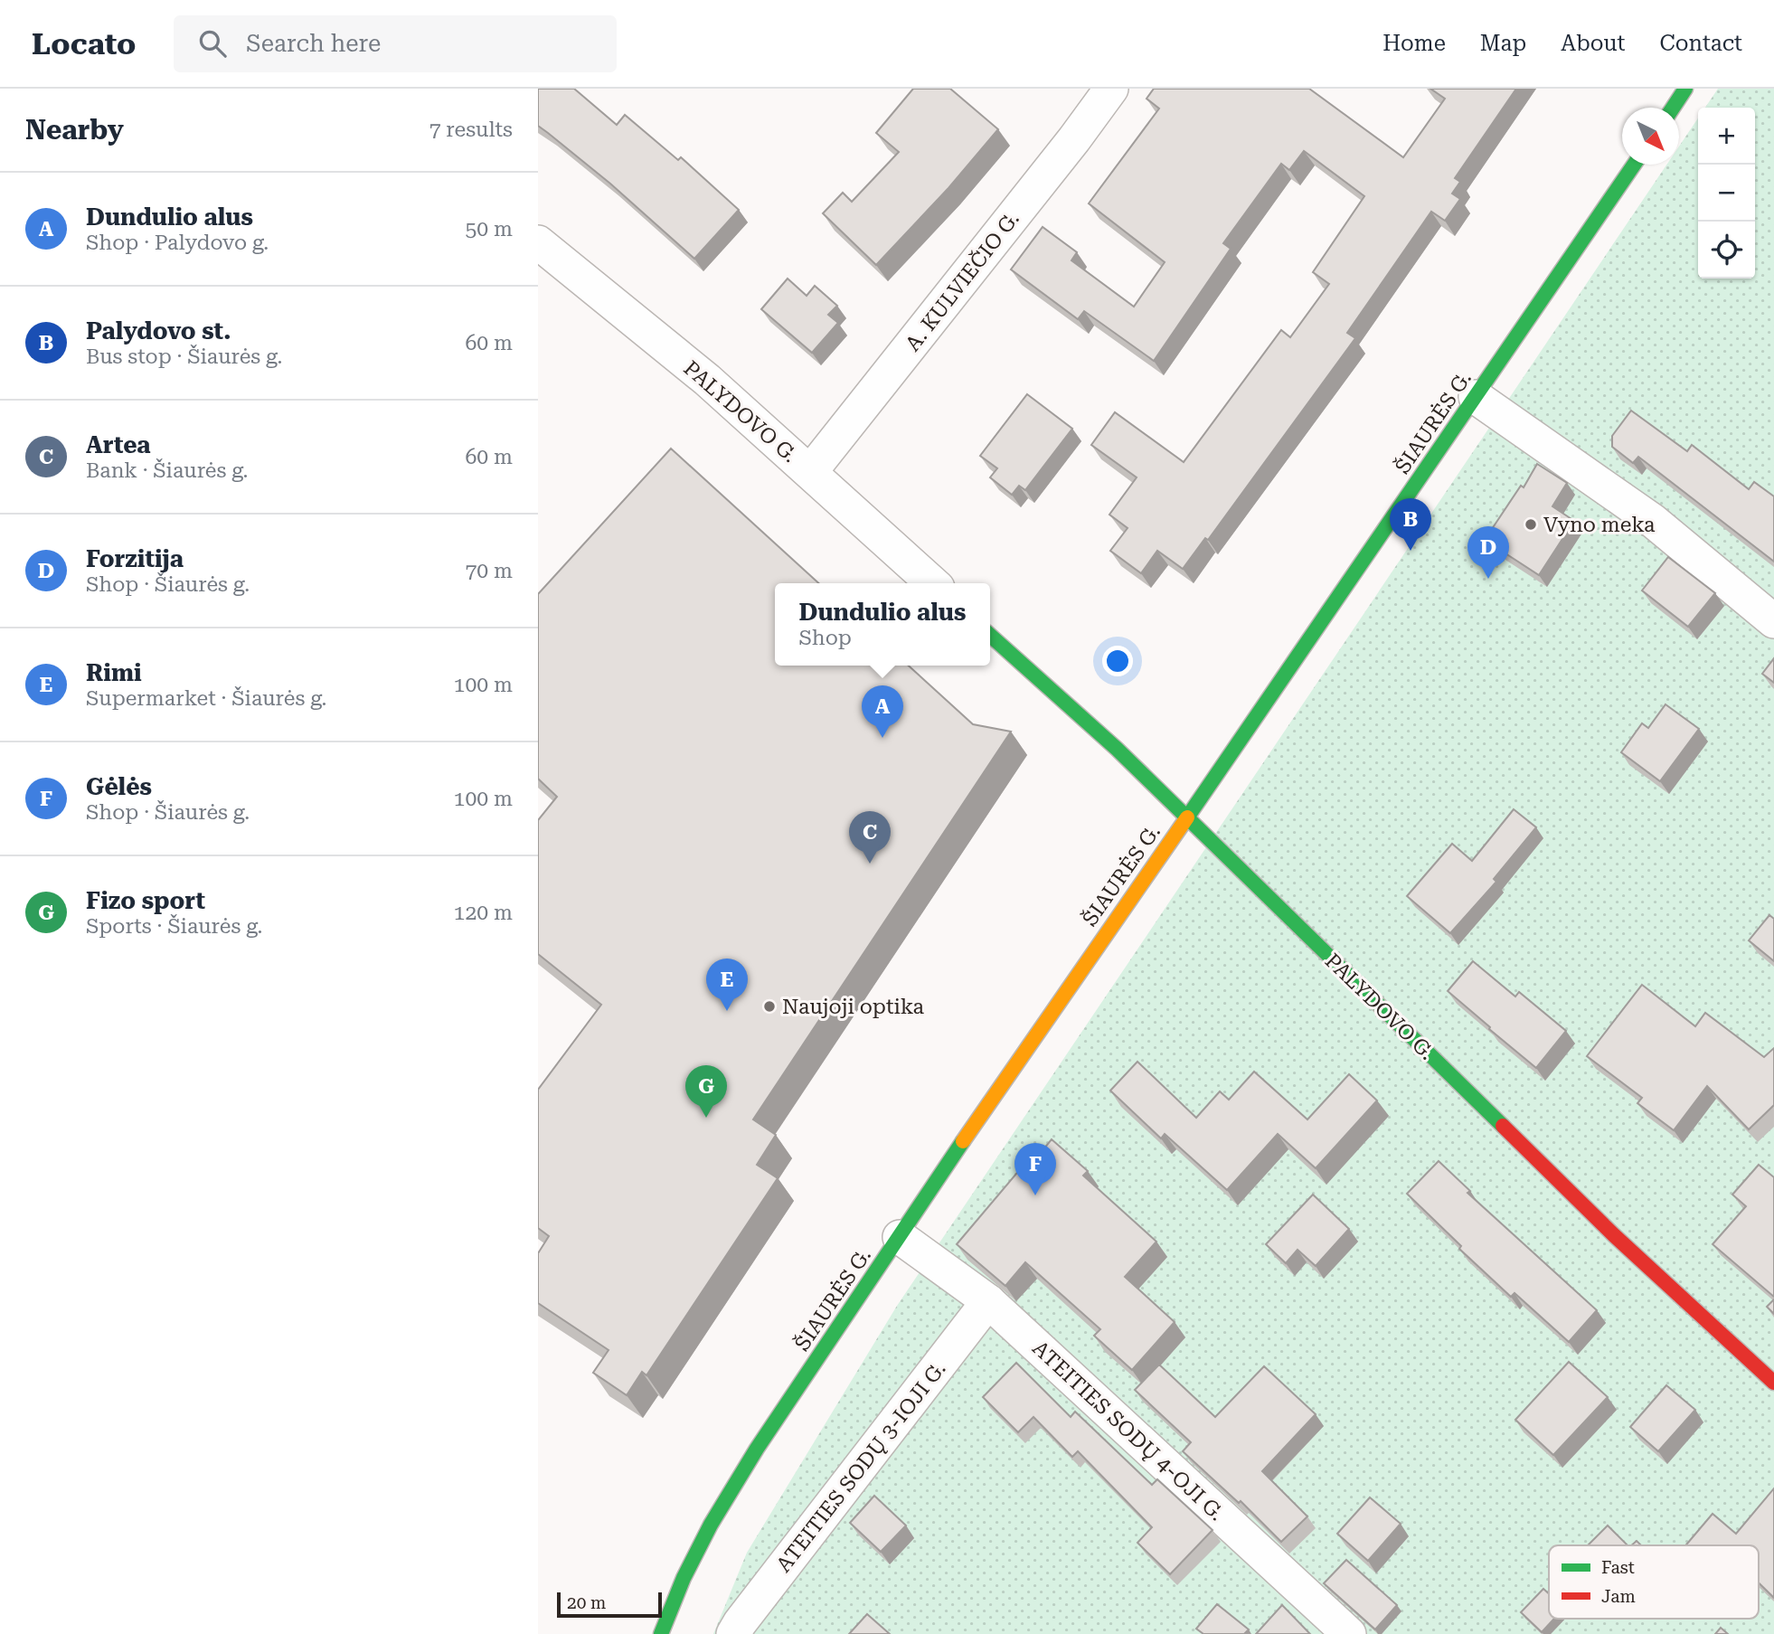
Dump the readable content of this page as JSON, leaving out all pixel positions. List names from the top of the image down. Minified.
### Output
{"streets":{"main road":["PALYDOVO G.","ŠIAURĖS G."],"street":["A. KULVIEČIO G.","ATEITIES SODŲ 4-OJI G.","ATEITIES SODŲ 3-IOJI G."]},"crossings":[["A. KULVIEČIO G.","PALYDOVO G."],["PALYDOVO G.","ŠIAURĖS G."],["ŠIAURĖS G.","ATEITIES SODŲ 4-OJI G."],["ATEITIES SODŲ 4-OJI G.","ATEITIES SODŲ 3-IOJI G."]],"places":["Vyno meka","Naujoji optika"],"legend":["Fast","Jam"],"scale_bar":"20 m","north":"bottom right","page":{"header":"Locato","search":"Search here","nav":["Home","Map","About","Contact"],"heading":["Nearby","7 results"],"map_buttons":["+","−"],"list":[{"mark":"A","name":"Dundulio alus","note":"Shop · Palydovo g.","value":"50 m"},{"mark":"B","name":"Palydovo st.","note":"Bus stop · Šiaurės g.","value":"60 m"},{"mark":"C","name":"Artea","note":"Bank · Šiaurės g.","value":"60 m"},{"mark":"D","name":"Forzitija","note":"Shop · Šiaurės g.","value":"70 m"},{"mark":"E","name":"Rimi","note":"Supermarket · Šiaurės g.","value":"100 m"},{"mark":"F","name":"Gėlės","note":"Shop · Šiaurės g.","value":"100 m"},{"mark":"G","name":"Fizo sport","note":"Sports · Šiaurės g.","value":"120 m"}],"pins":["B","D","A","C","E","G","F"],"popup":["Dundulio alus","Shop"],"scale":"20 m"}}
